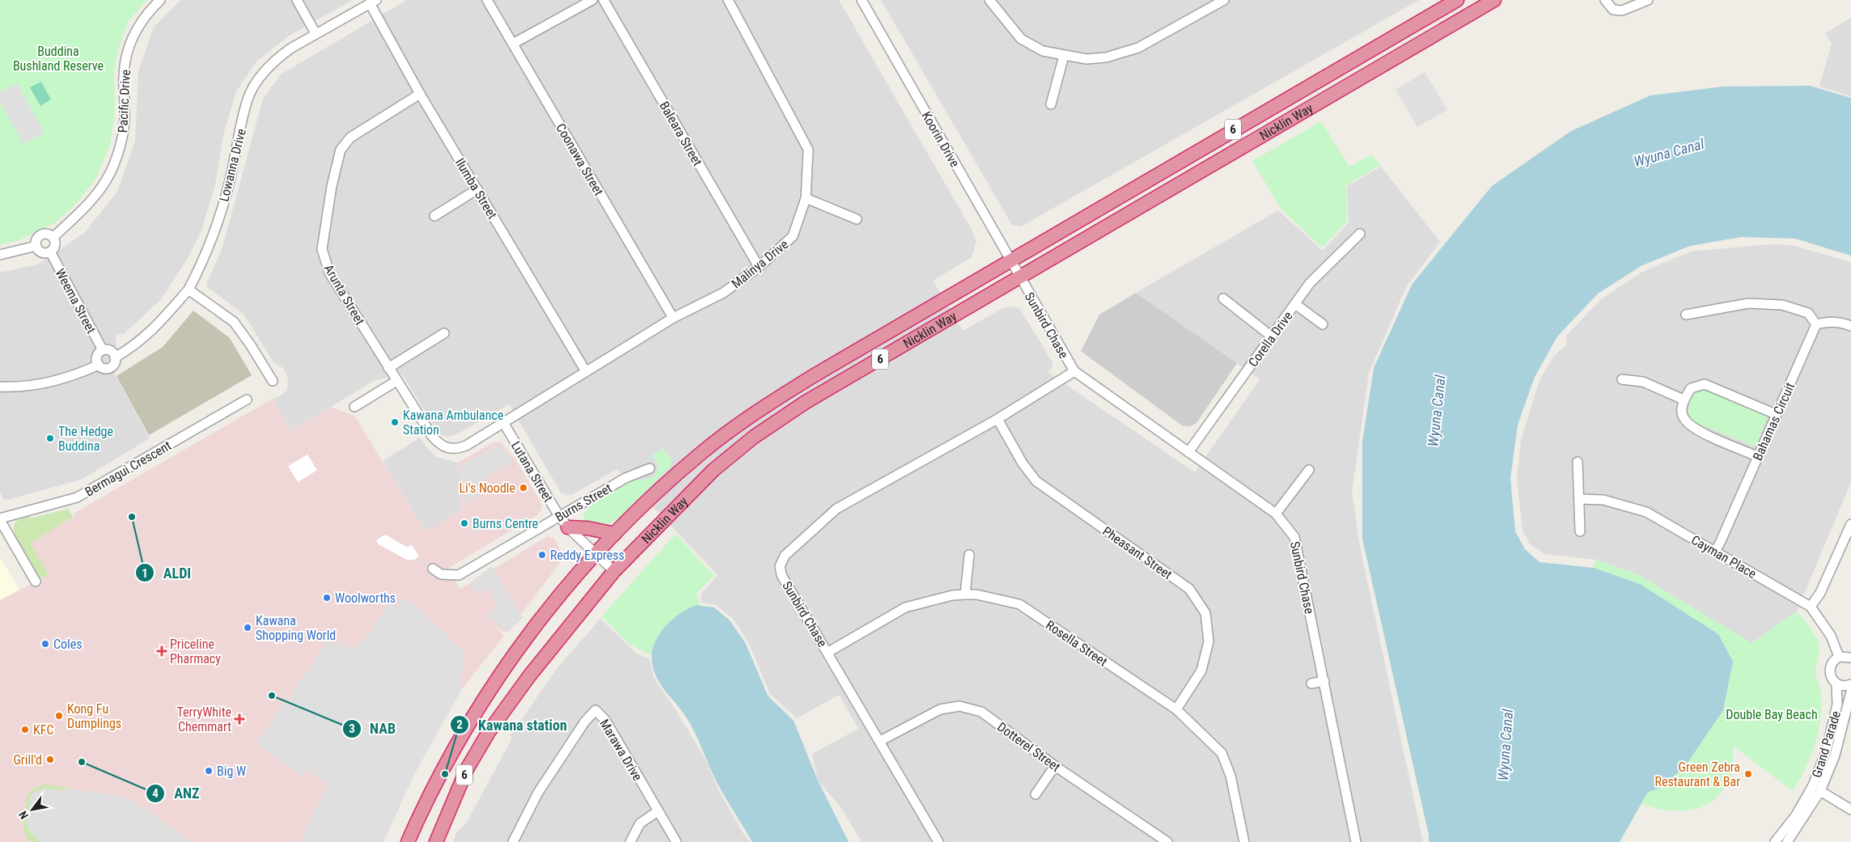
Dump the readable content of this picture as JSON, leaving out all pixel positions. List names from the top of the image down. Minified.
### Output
{"streets":{"highway":["Nicklin Way","6"],"street":["Pacific Drive","Baleara Street","Koorin Drive","Coonawa Street","Lowanna Drive","Ilumba Street","Malinya Drive","Arunta Street","Weema Street","Sunbird Chase","Corella Drive","Bahamas Circuit","Bermagui Crescent","Lutana Street","Burns Street","Pheasant Street","Cayman Place","Rosella Street","Grand Parade","Dotterel Street","Marawa Drive"]},"crossings":[["Pacific Drive","Weema Street"],["Nicklin Way","Koorin Drive"],["Nicklin Way","Sunbird Chase"],["Nicklin Way","Lutana Street"],["Baleara Street","Malinya Drive"],["Koorin Drive","Sunbird Chase"],["Coonawa Street","Malinya Drive"],["Lowanna Drive","Ilumba Street"],["Lowanna Drive","Weema Street"],["Ilumba Street","Malinya Drive"],["Ilumba Street","Arunta Street"],["Malinya Drive","Arunta Street"],["Malinya Drive","Lutana Street"],["Arunta Street","Lutana Street"],["Sunbird Chase","Corella Drive"],["Sunbird Chase","Pheasant Street"],["Sunbird Chase","Rosella Street"],["Sunbird Chase","Dotterel Street"],["Bahamas Circuit","Cayman Place"],["Lutana Street","Burns Street"],["Pheasant Street","Rosella Street"],["Cayman Place","Grand Parade"]],"water":["Wyuna Canal"],"parks":["Buddina Bushland Reserve","Double Bay Beach"],"places":{"other":["Kawana Ambulance Station","The Hedge Buddina","Li's Noodle","ALDI","Burns Centre","Reddy Express","Woolworths","Kawana Shopping World","Coles","NAB","Kong Fu Dumplings","KFC","Grill'd","ANZ","Big W","Kawana station","Green Zebra Restaurant & Bar"],"health":["Priceline Pharmacy","TerryWhite Chemmart"]},"north":"bottom left"}
